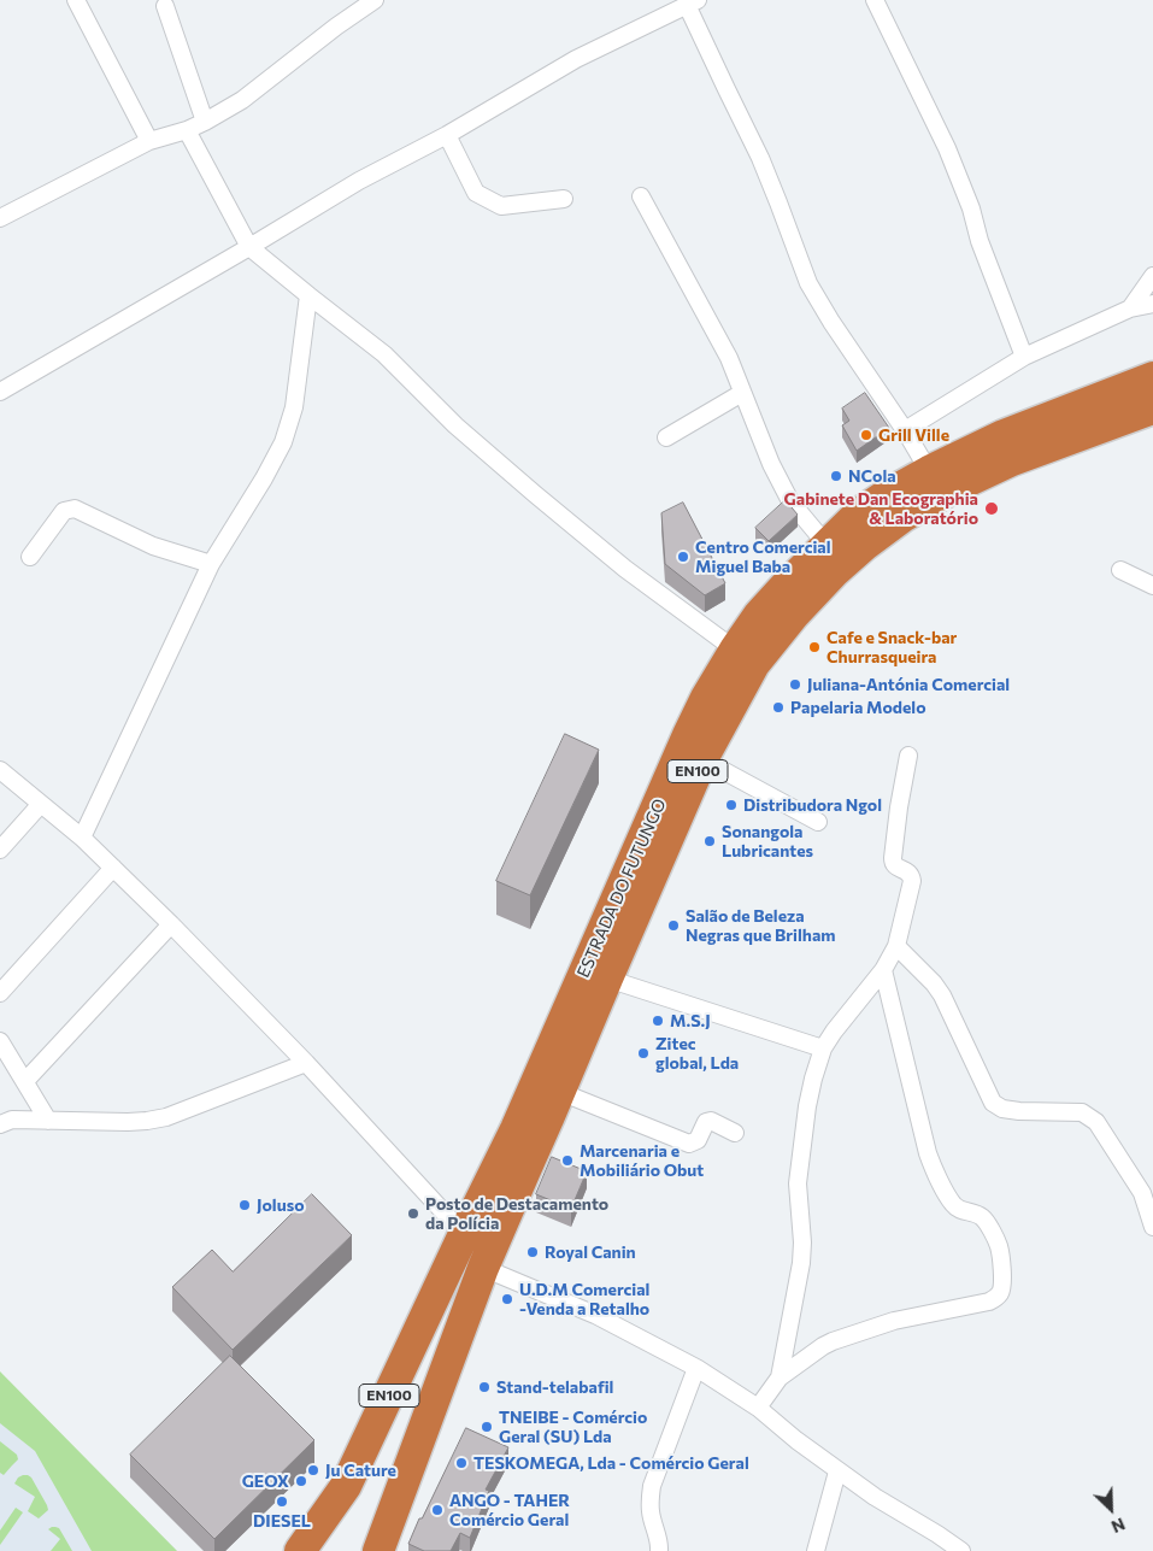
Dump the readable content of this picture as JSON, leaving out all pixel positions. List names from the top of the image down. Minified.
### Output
{"streets":{"highway":["EN100","ESTRADA DO FUTUNGO"]},"places":["Grill Ville","NCola","Gabinete Dan Ecographia & Laboratório","Centro Comercial Miguel Baba","Cafe e Snack-bar Churrasqueira","Juliana-Antónia Comercial","Papelaria Modelo","Distribudora Ngol","Sonangola Lubricantes","Salão de Beleza Negras que Brilham","M.S.J","Zitec global, Lda","Marcenaria e Mobiliário Obut","Joluso","Posto de Destacamento da Polícia","Royal Canin","U.D.M Comercial -Venda a Retalho","Stand-telabafil","TNEIBE - Comércio Geral (SU) Lda","TESKOMEGA, Lda - Comércio Geral","Ju Cature","GEOX","DIESEL","ANGO - TAHER Comércio Geral"],"north":"bottom right"}
